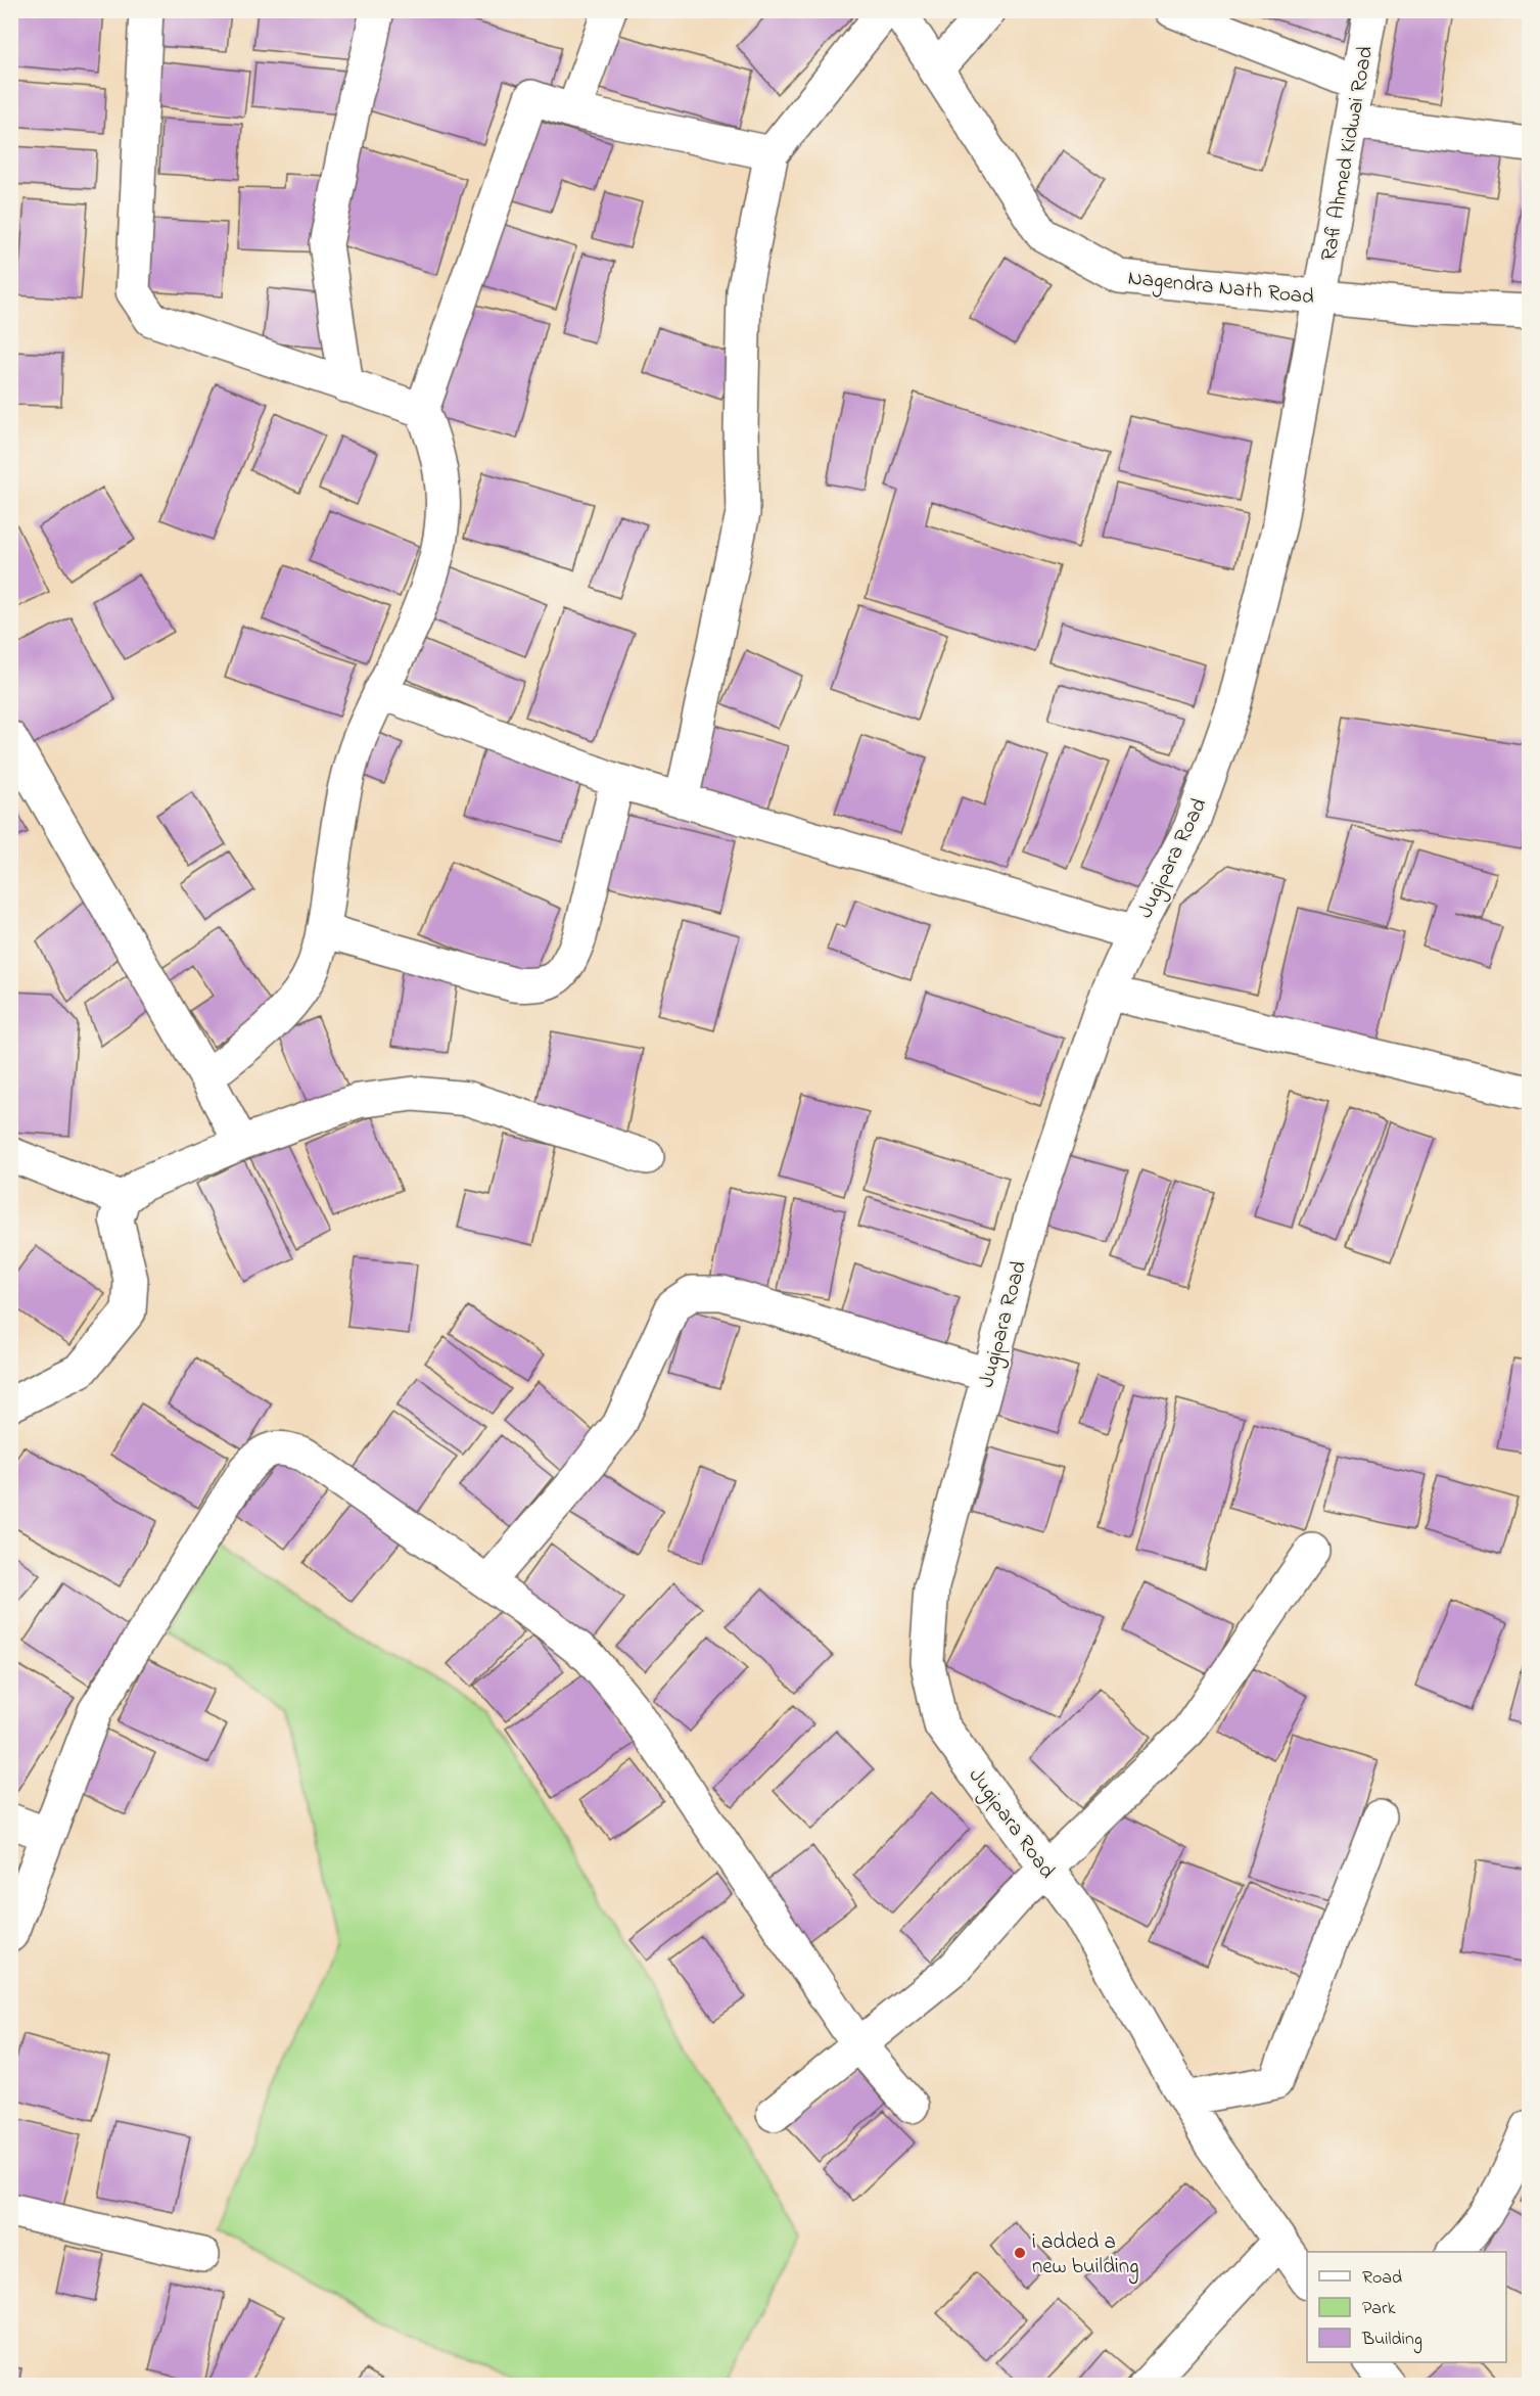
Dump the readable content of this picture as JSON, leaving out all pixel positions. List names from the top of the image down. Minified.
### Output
{"streets":{"street":["Rafi Ahmed Kidwai Road","Nagendra Nath Road","Jugipara Road"]},"crossings":[["Rafi Ahmed Kidwai Road","Nagendra Nath Road"],["Rafi Ahmed Kidwai Road","Jugipara Road"],["Nagendra Nath Road","Jugipara Road"]],"places":["i added a new building"],"legend":["Road","Park","Building"]}
